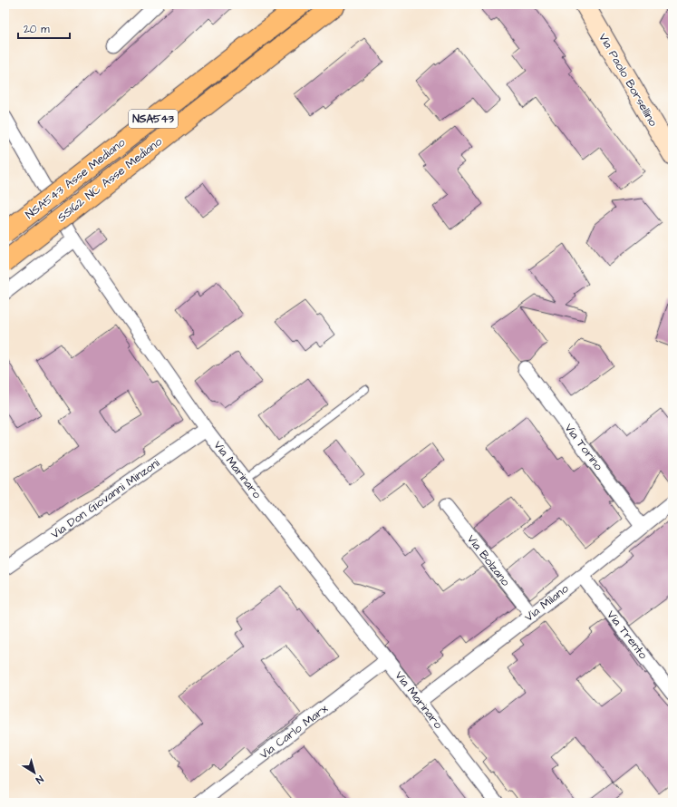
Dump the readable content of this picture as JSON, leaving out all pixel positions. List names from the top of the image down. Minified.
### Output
{"streets":{"highway":["NSA543","NSA543 Asse Mediano","SS162 NC Asse Mediano"],"street":["Via Paolo Borsellino","Via Torino","Via Marinaro","Via Don Giovanni Minzoni","Via Bolzano","Via Milano","Via Trento","Via Carlo Marx"]},"crossings":[["Via Torino","Via Milano"],["Via Marinaro","Via Don Giovanni Minzoni"],["Via Marinaro","Via Milano"],["Via Marinaro","Via Carlo Marx"],["Via Bolzano","Via Milano"],["Via Milano","Via Trento"]],"scale_bar":"20 m","north":"bottom right"}
